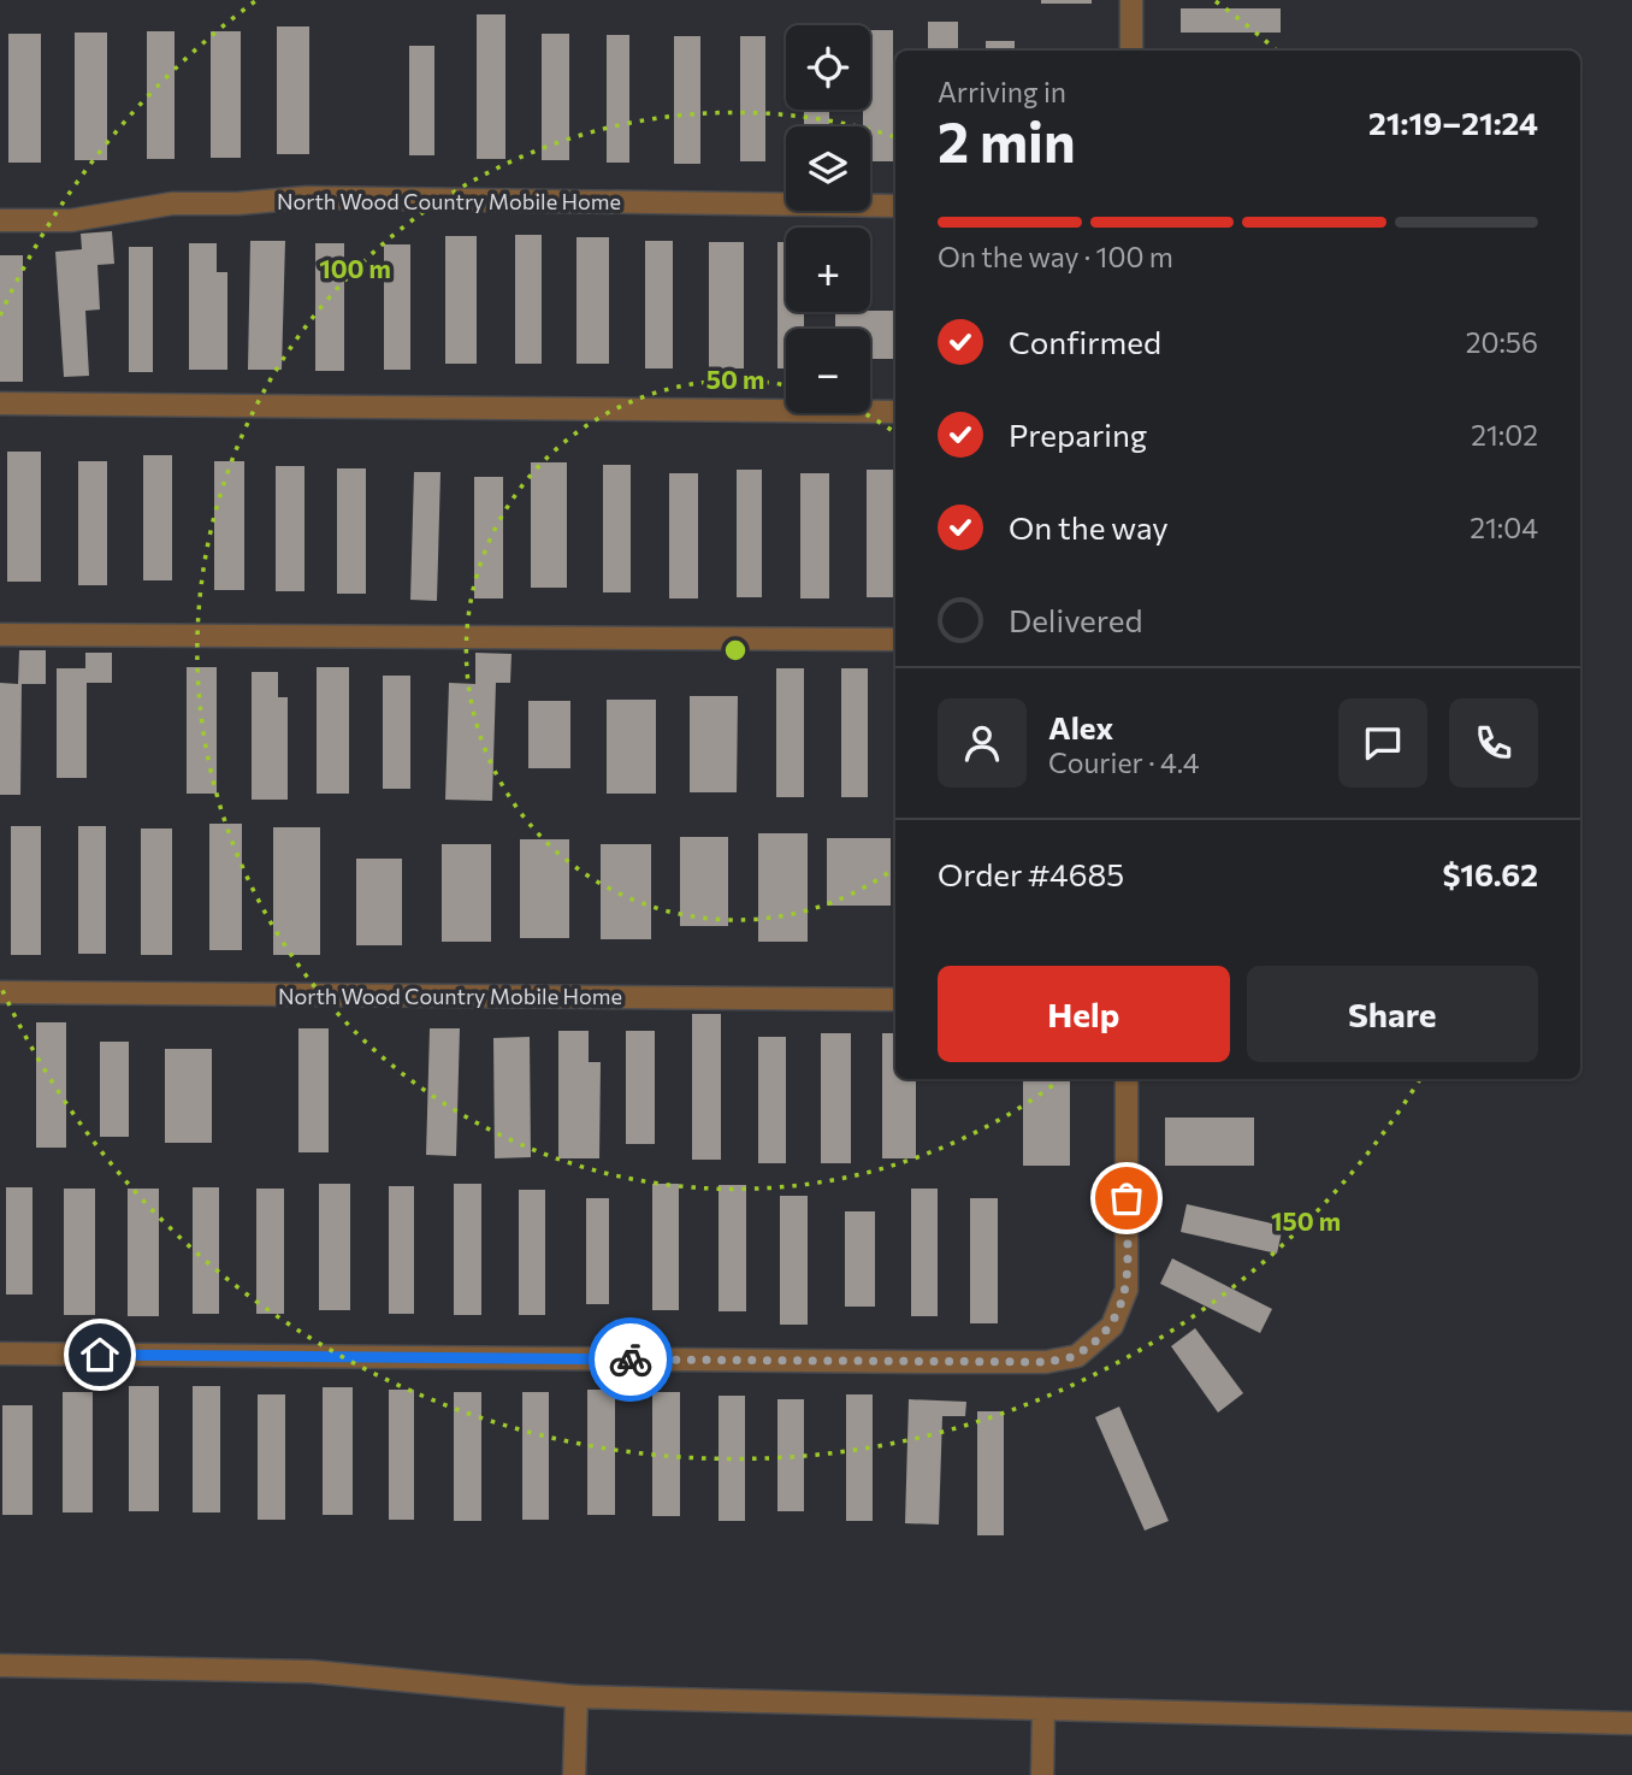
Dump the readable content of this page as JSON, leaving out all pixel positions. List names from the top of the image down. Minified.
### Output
{"streets":{"street":["North Wood Country Mobile Home"]},"page":{"map_buttons":["+","−"],"heading":["2 min","Arriving in","21:19–21:24"],"panel":["Alex","Courier · 4.4","Order #4685","$16.62"],"bar":"On the way · 100 m","list":[["Confirmed","20:56"],["Preparing","21:02"],["On the way","21:04"],"Delivered"],"buttons":["Help","Share"]},"rings":["100 m","50 m","150 m"]}
